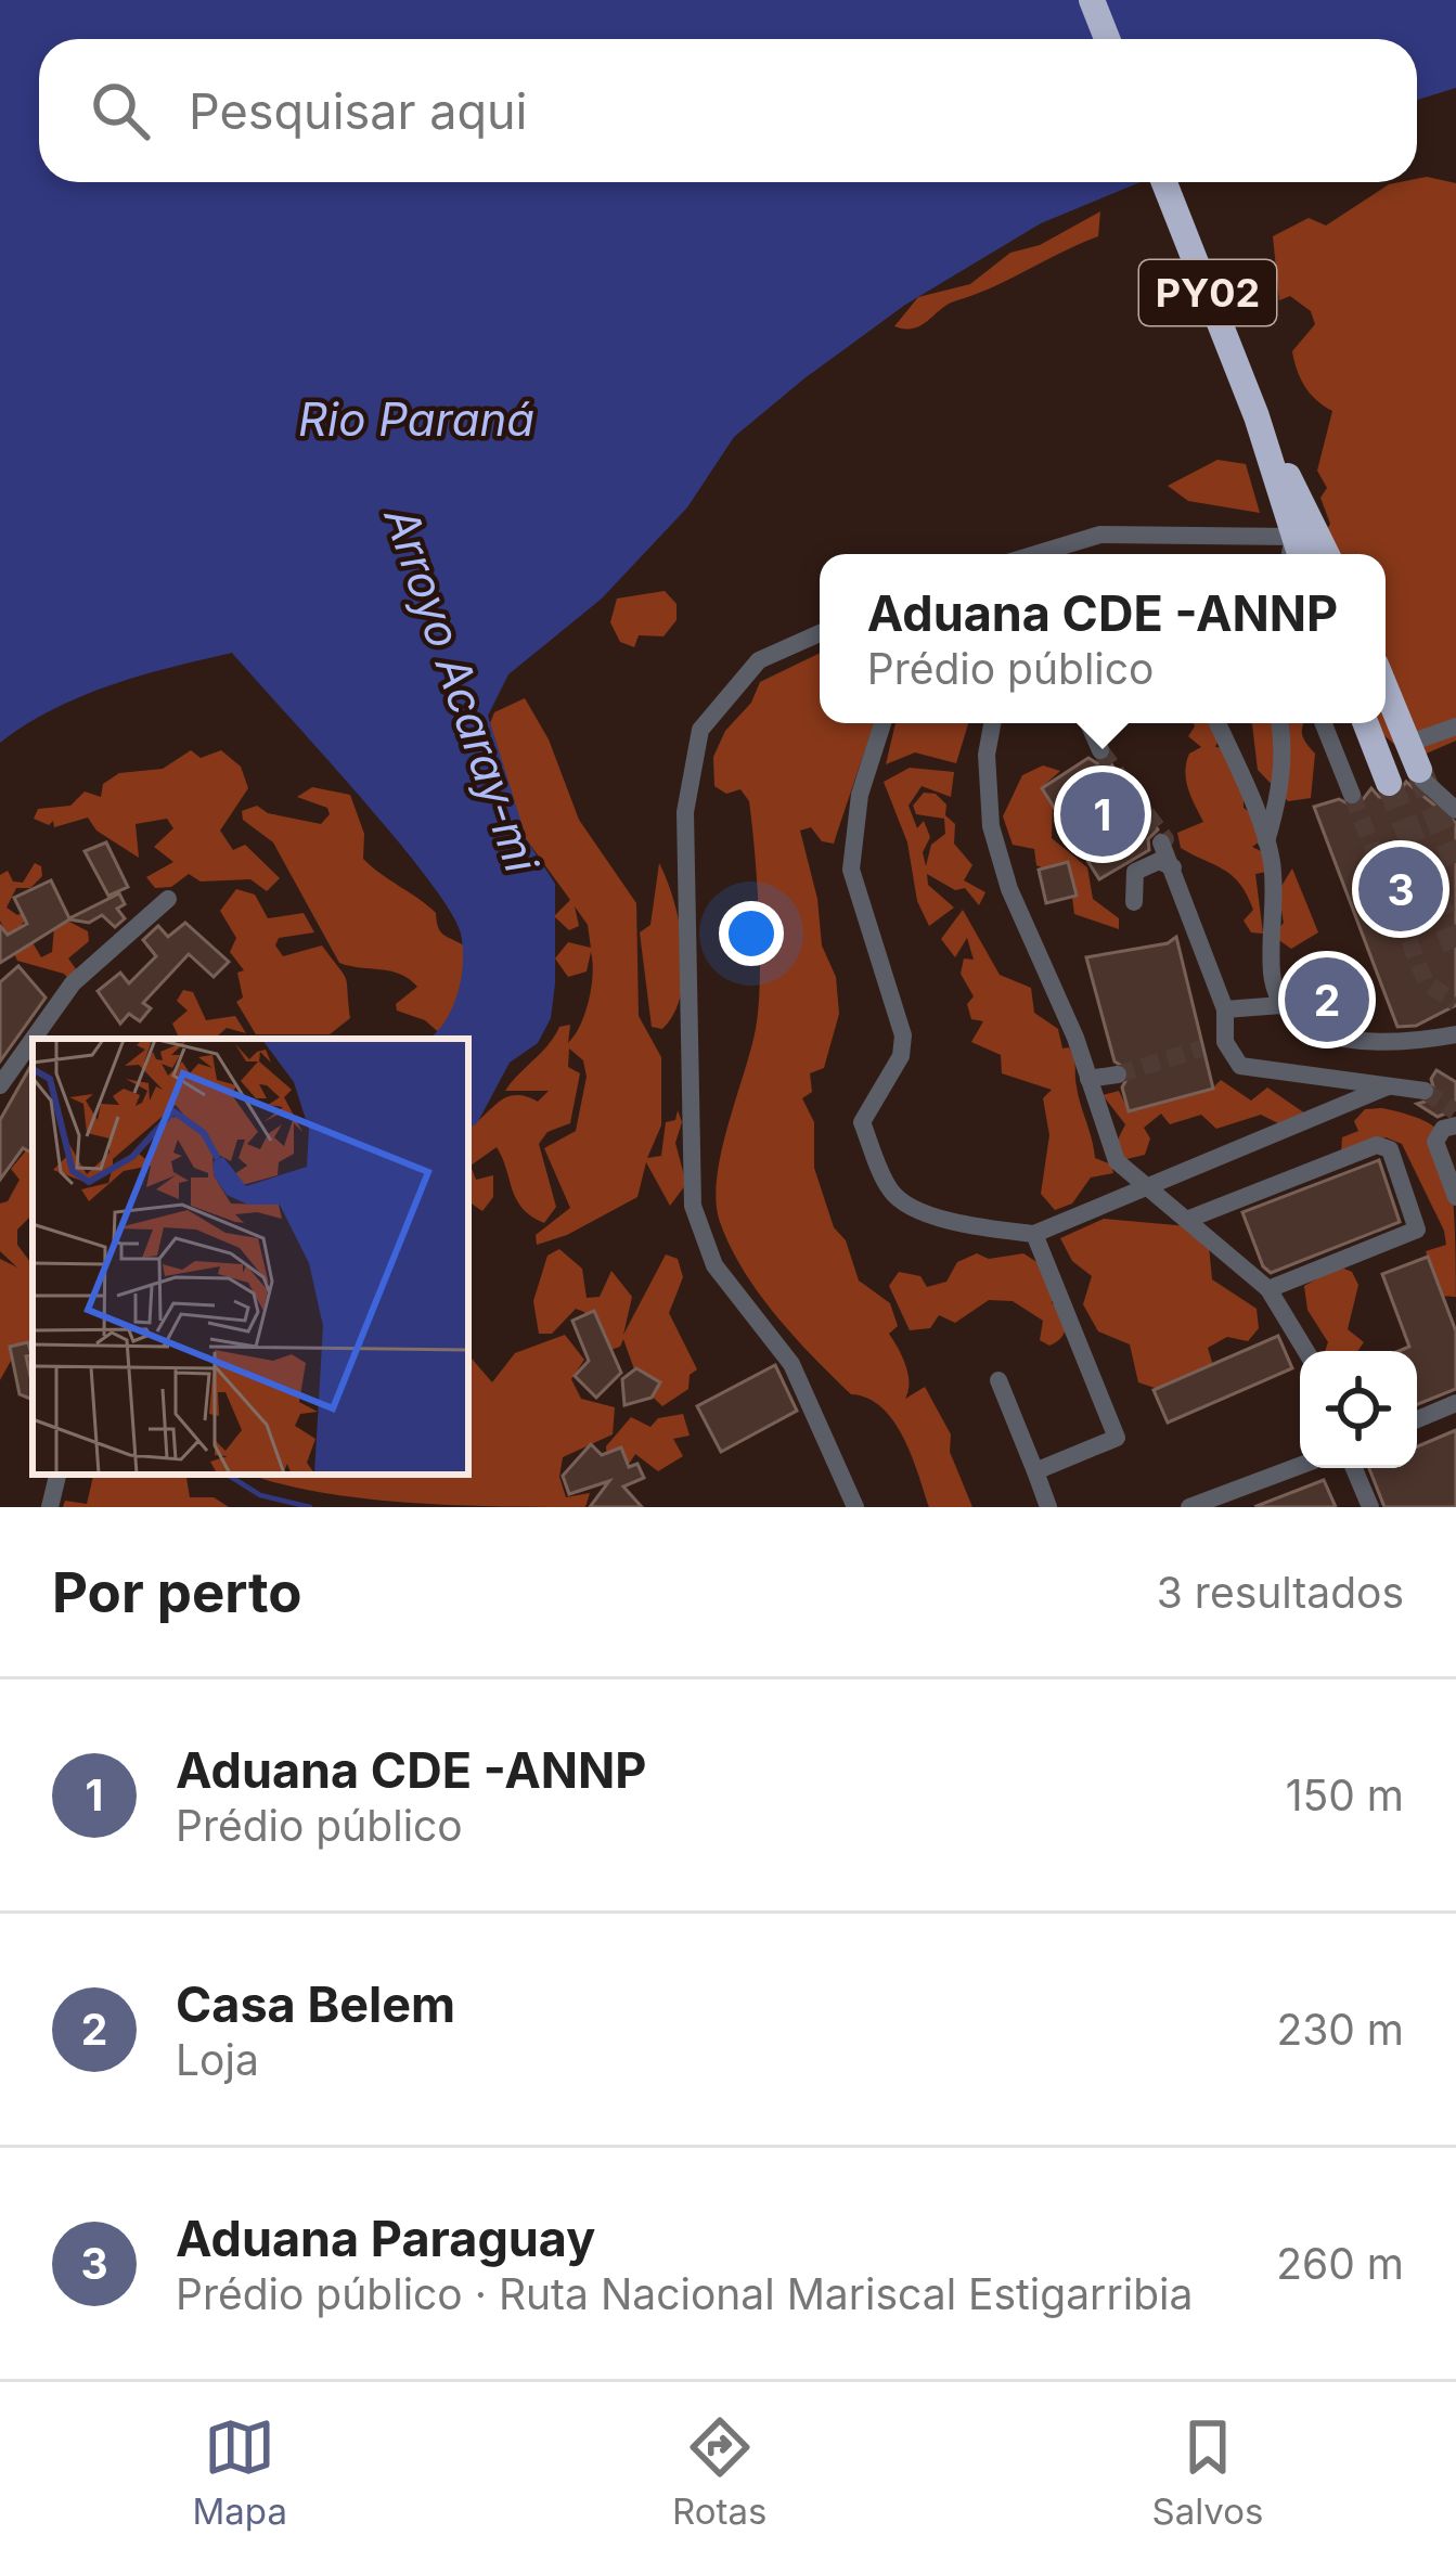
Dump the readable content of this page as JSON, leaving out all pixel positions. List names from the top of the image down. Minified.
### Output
{"streets":{"highway":["PY02"]},"water":["Rio Paraná","Arroyo Acaray-mi"],"page":{"search":"Pesquisar aqui","popup":["Aduana CDE -ANNP","Prédio público"],"pins":["1","3","2"],"heading":["Por perto","3 resultados"],"list":[{"mark":"1","name":"Aduana CDE -ANNP","note":"Prédio público","value":"150 m"},{"mark":"2","name":"Casa Belem","note":"Loja","value":"230 m"},{"mark":"3","name":"Aduana Paraguay","note":"Prédio público · Ruta Nacional Mariscal Estigarribia","value":"260 m"}],"nav":["Mapa","Rotas","Salvos"]}}
